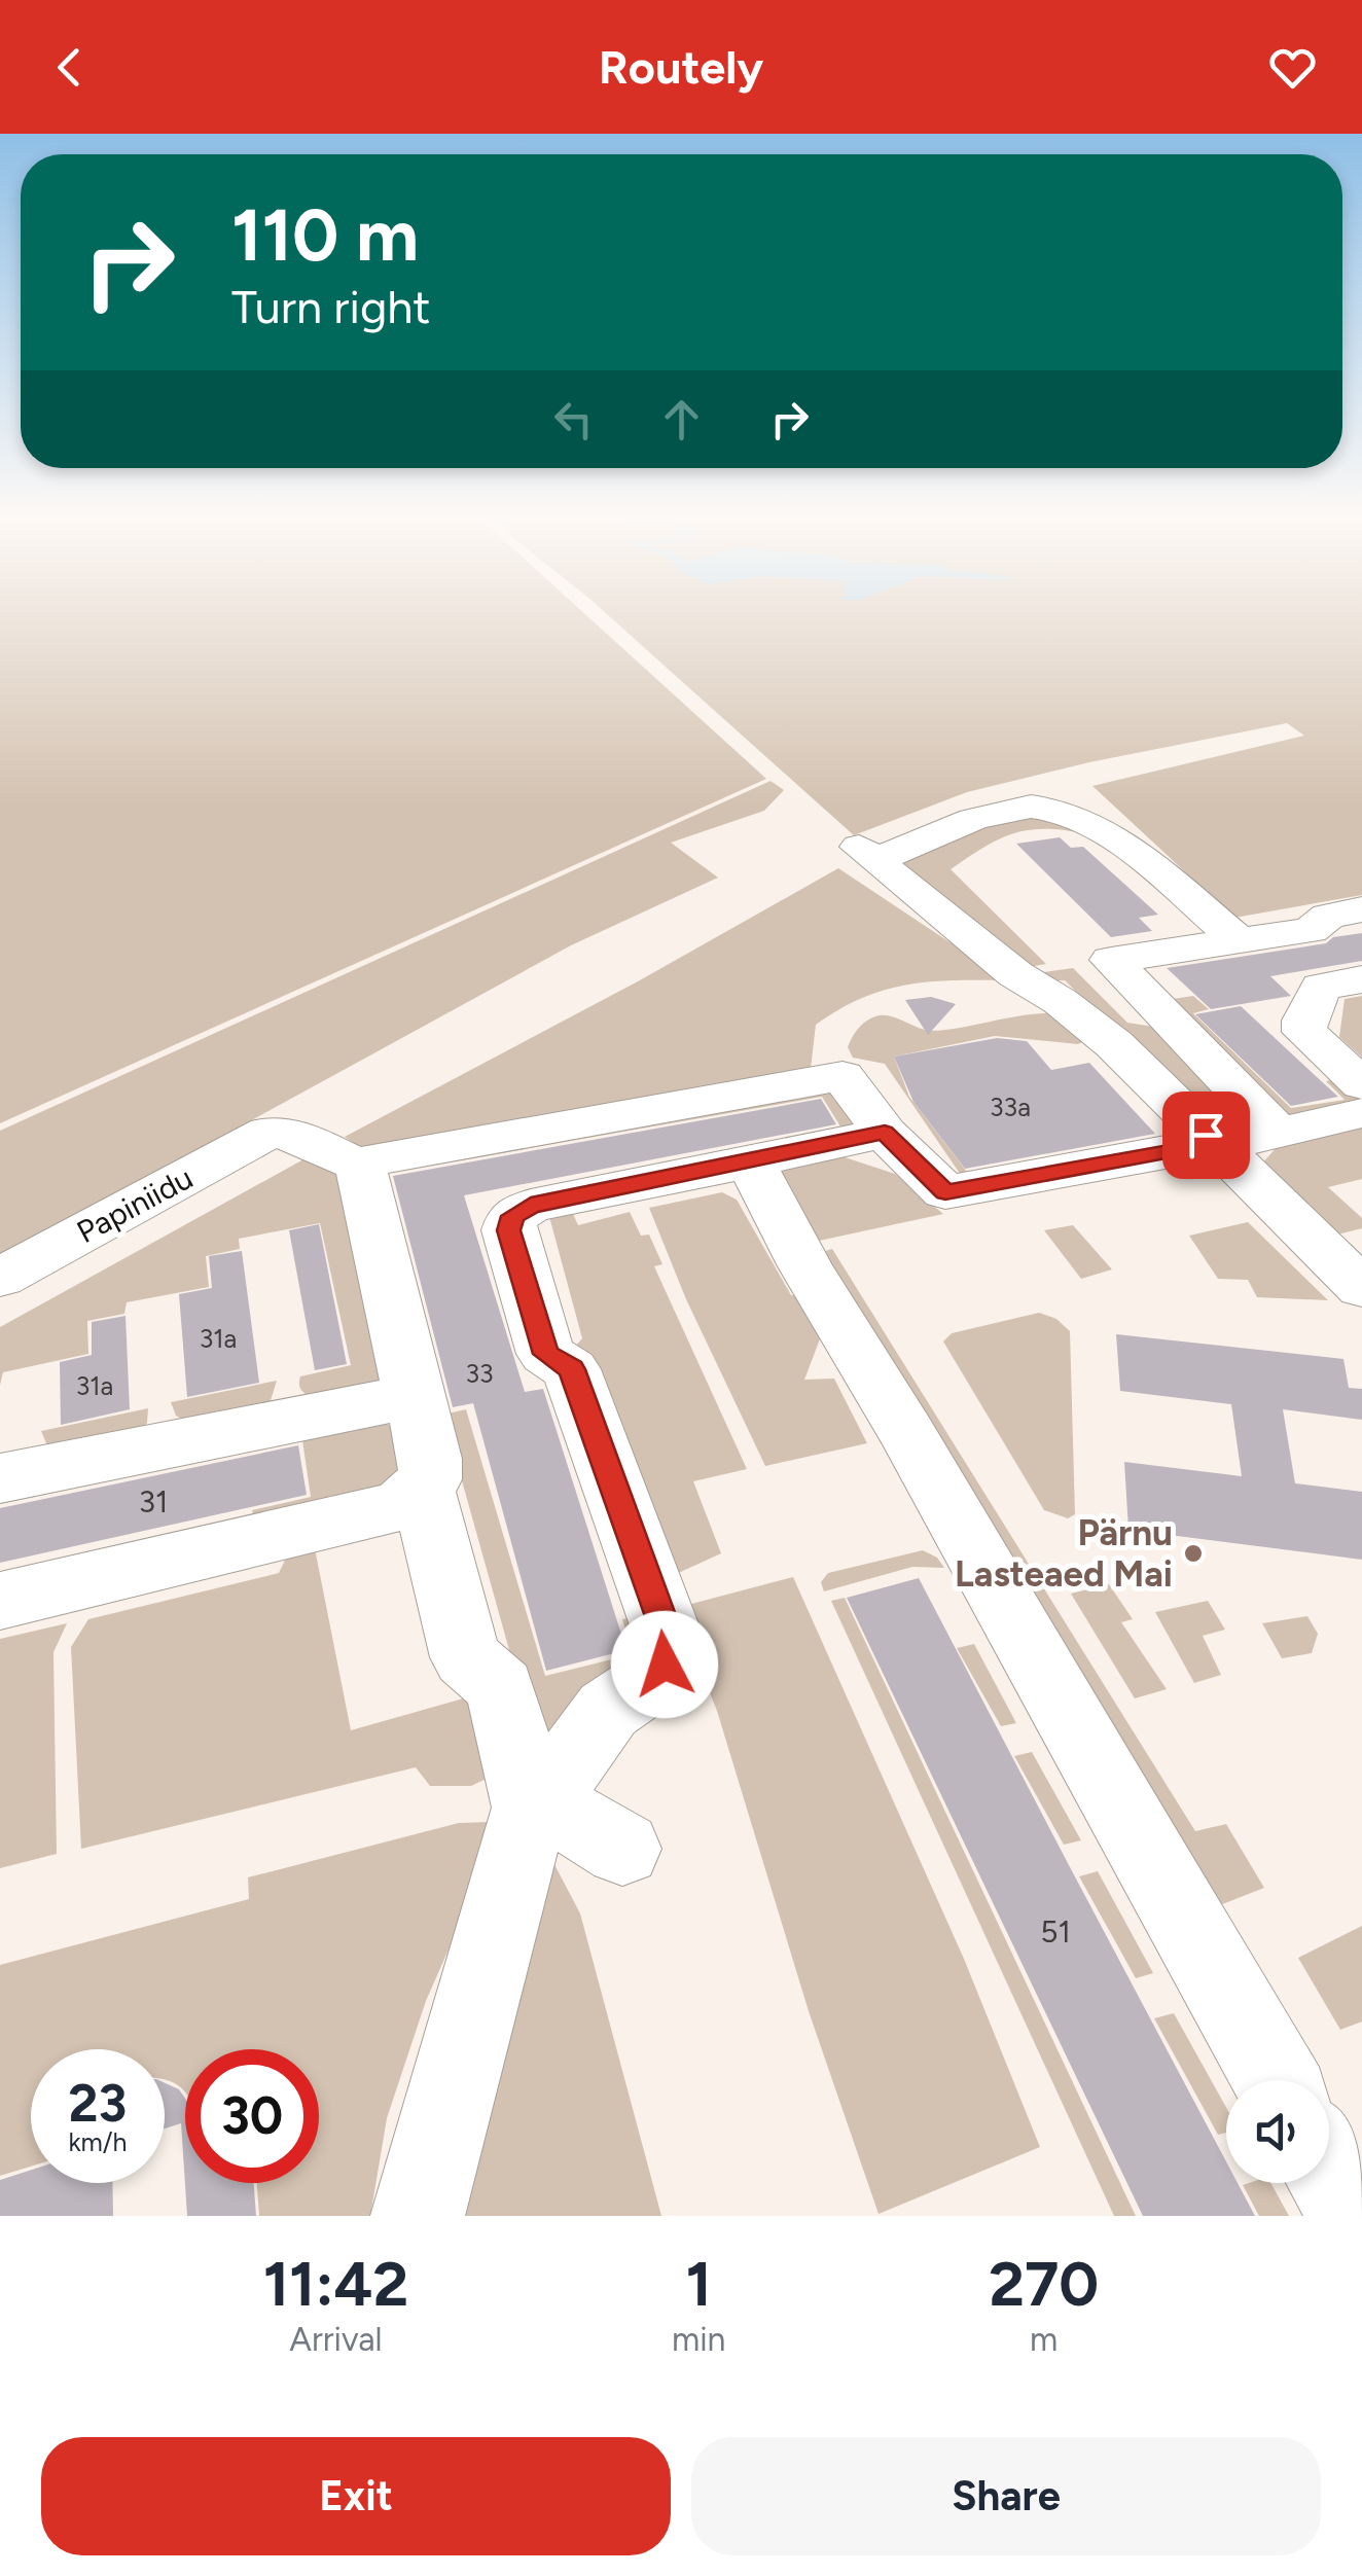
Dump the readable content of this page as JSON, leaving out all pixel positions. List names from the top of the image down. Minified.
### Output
{"streets":{"street":["Papiniidu"]},"places":["Pärnu Lasteaed Mai"],"house_numbers":["33a","31a","33","31a","31","51"],"page":{"header":"Routely","turn":["110 m","Turn right"],"speed":"23 km/h","limit":"30","eta":["11:42","Arrival","1","min","270","m"],"buttons":["Exit","Share"]}}
